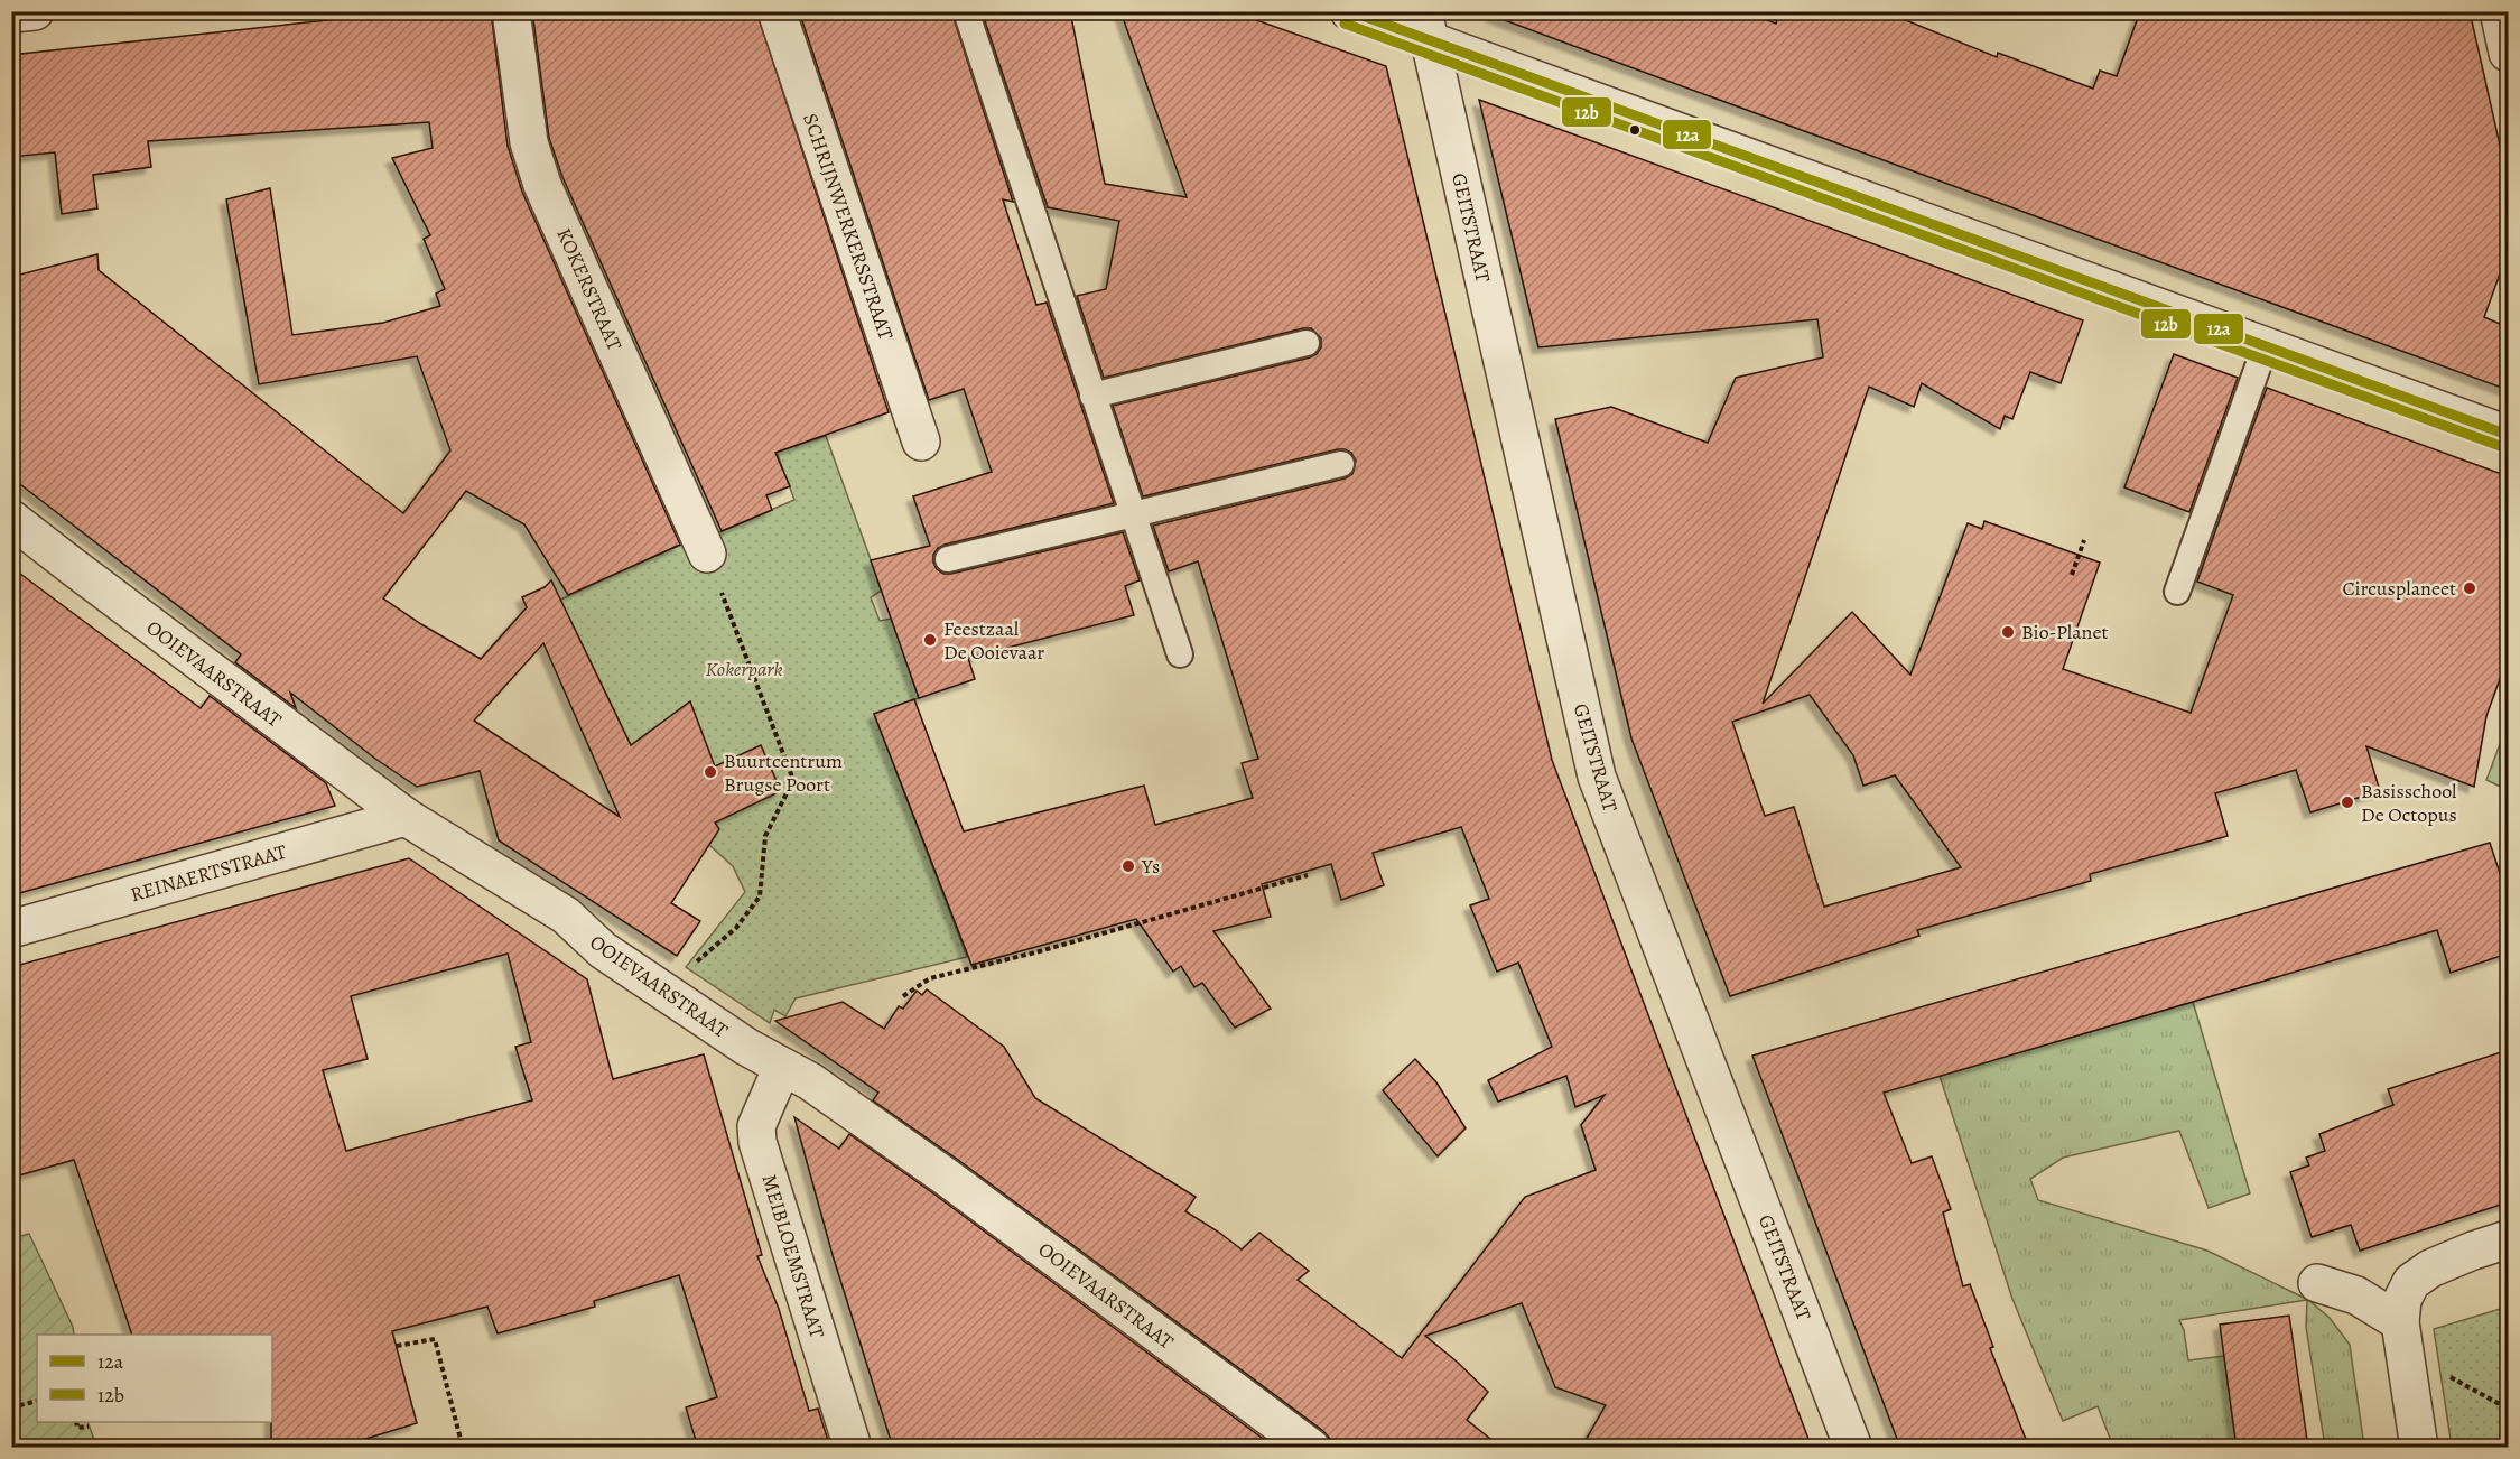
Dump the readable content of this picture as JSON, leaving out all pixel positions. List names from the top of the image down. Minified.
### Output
{"streets":{"street":["SCHRIJNWERKERSSTRAAT","GEITSTRAAT","KOKERSTRAAT","OOIEVAARSTRAAT","REINAERTSTRAAT","MEIBLOEMSTRAAT"]},"crossings":[["OOIEVAARSTRAAT","REINAERTSTRAAT"],["OOIEVAARSTRAAT","MEIBLOEMSTRAAT"]],"parks":["Kokerpark"],"places":["Circusplaneet","Bio-Planet","Feestzaal De Ooievaar","Buurtcentrum Brugse Poort","Basisschool De Octopus","Ys"],"lines":["transit line 12a","transit line 12b"],"legend":["12a","12b"]}
